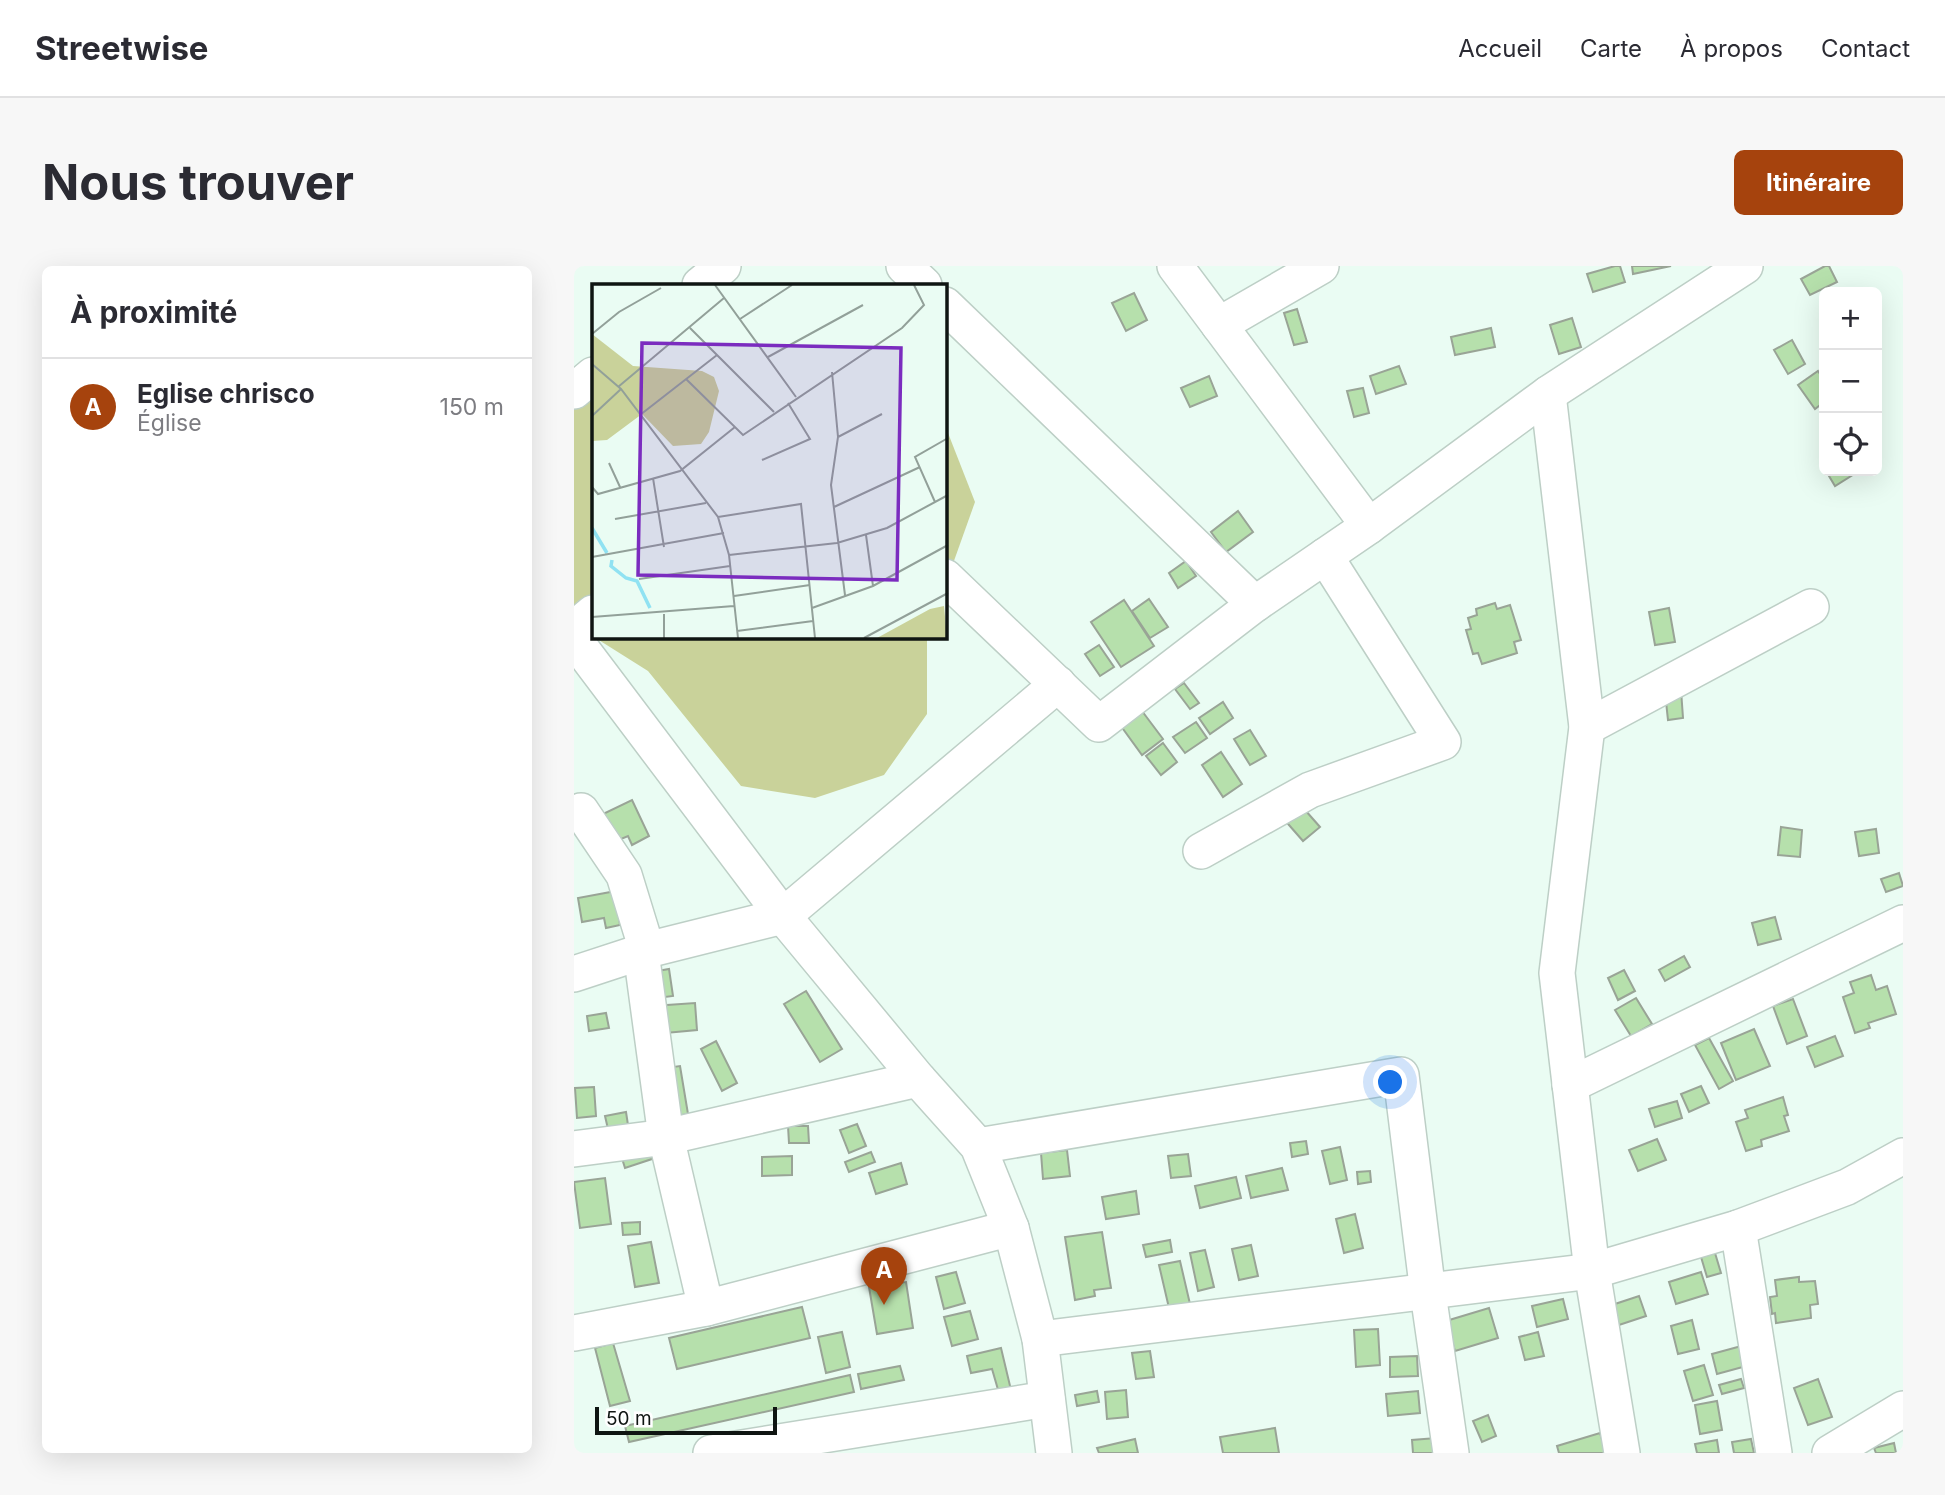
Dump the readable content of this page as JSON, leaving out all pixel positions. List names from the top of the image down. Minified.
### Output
{"scale_bar":"50 m","page":{"header":"Streetwise","nav":["Accueil","Carte","À propos","Contact"],"buttons":"Itinéraire","title":"Nous trouver","heading":"À proximité","map_buttons":["+","−"],"list":[{"mark":"A","name":"Eglise chrisco","note":"Église","value":"150 m"}],"pins":"A","scale":"50 m"}}
